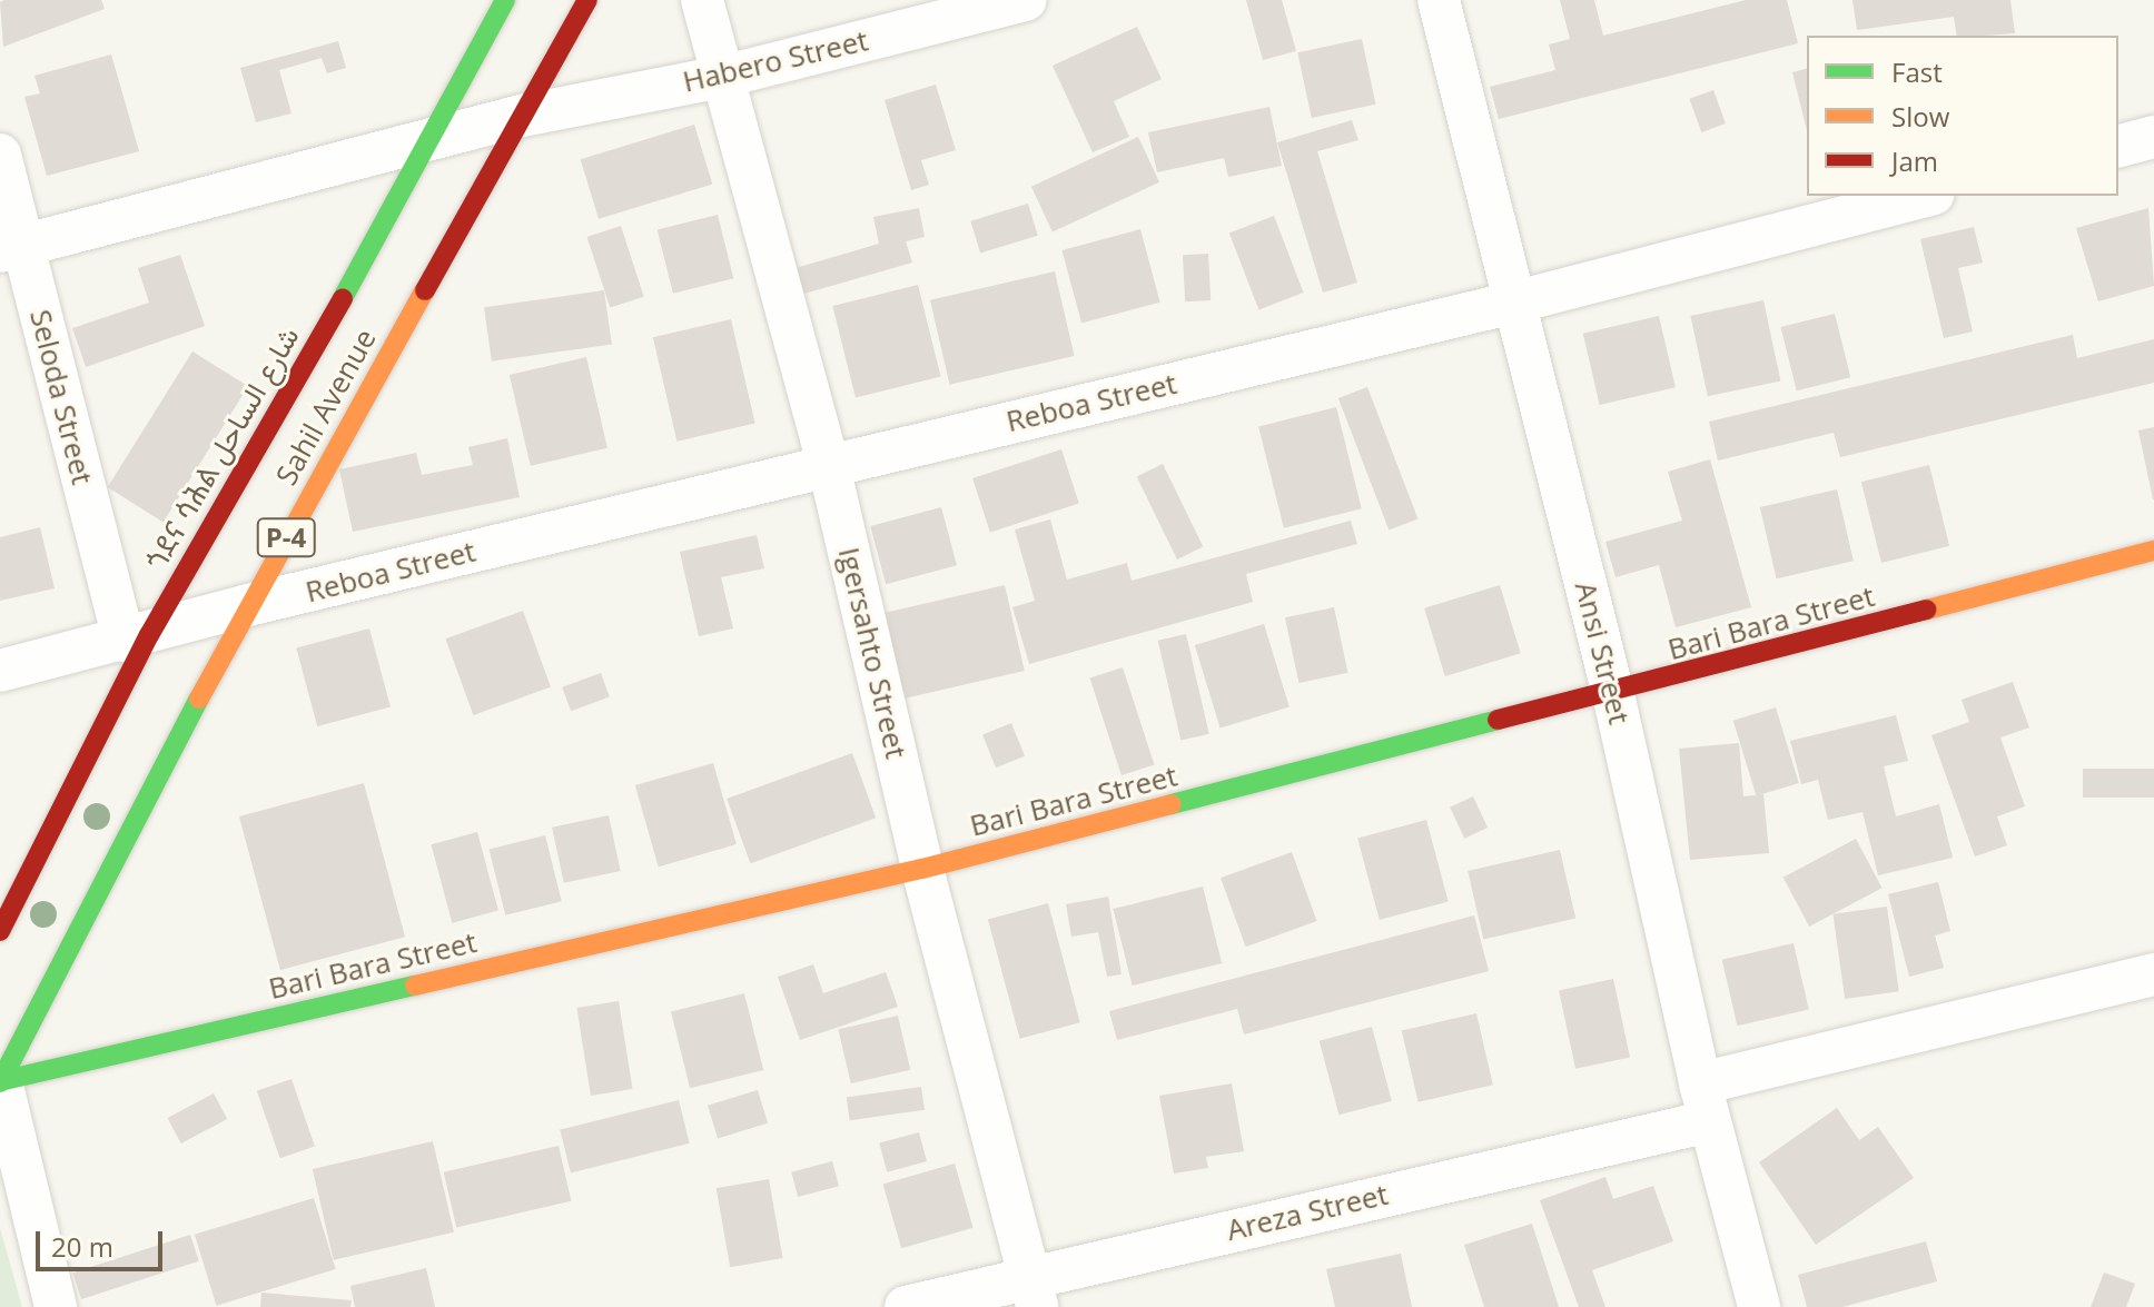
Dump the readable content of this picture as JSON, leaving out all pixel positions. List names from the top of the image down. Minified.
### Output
{"streets":{"main road":["Sahil Avenue","ጎደና ሳሕል شارع الساحل","P-4","Bari Bara Street"],"street":["Habero Street","Seloda Street","Reboa Street","Igersahto Street","Ansi Street","Areza Street"]},"crossings":[["Habero Street","Seloda Street"],["Habero Street","Sahil Avenue"],["Habero Street","ጎደና ሳሕል شارع الساحل"],["Habero Street","Igersahto Street"],["Seloda Street","Reboa Street"],["Seloda Street","ጎደና ሳሕል شارع الساحل"],["Reboa Street","Sahil Avenue"],["Reboa Street","ጎደና ሳሕል شارع الساحل"],["Reboa Street","Igersahto Street"],["Reboa Street","Ansi Street"],["Sahil Avenue","Bari Bara Street"],["Bari Bara Street","Igersahto Street"],["Bari Bara Street","Ansi Street"],["Igersahto Street","Areza Street"],["Ansi Street","Areza Street"]],"legend":["Fast","Slow","Jam"],"scale_bar":"20 m"}
